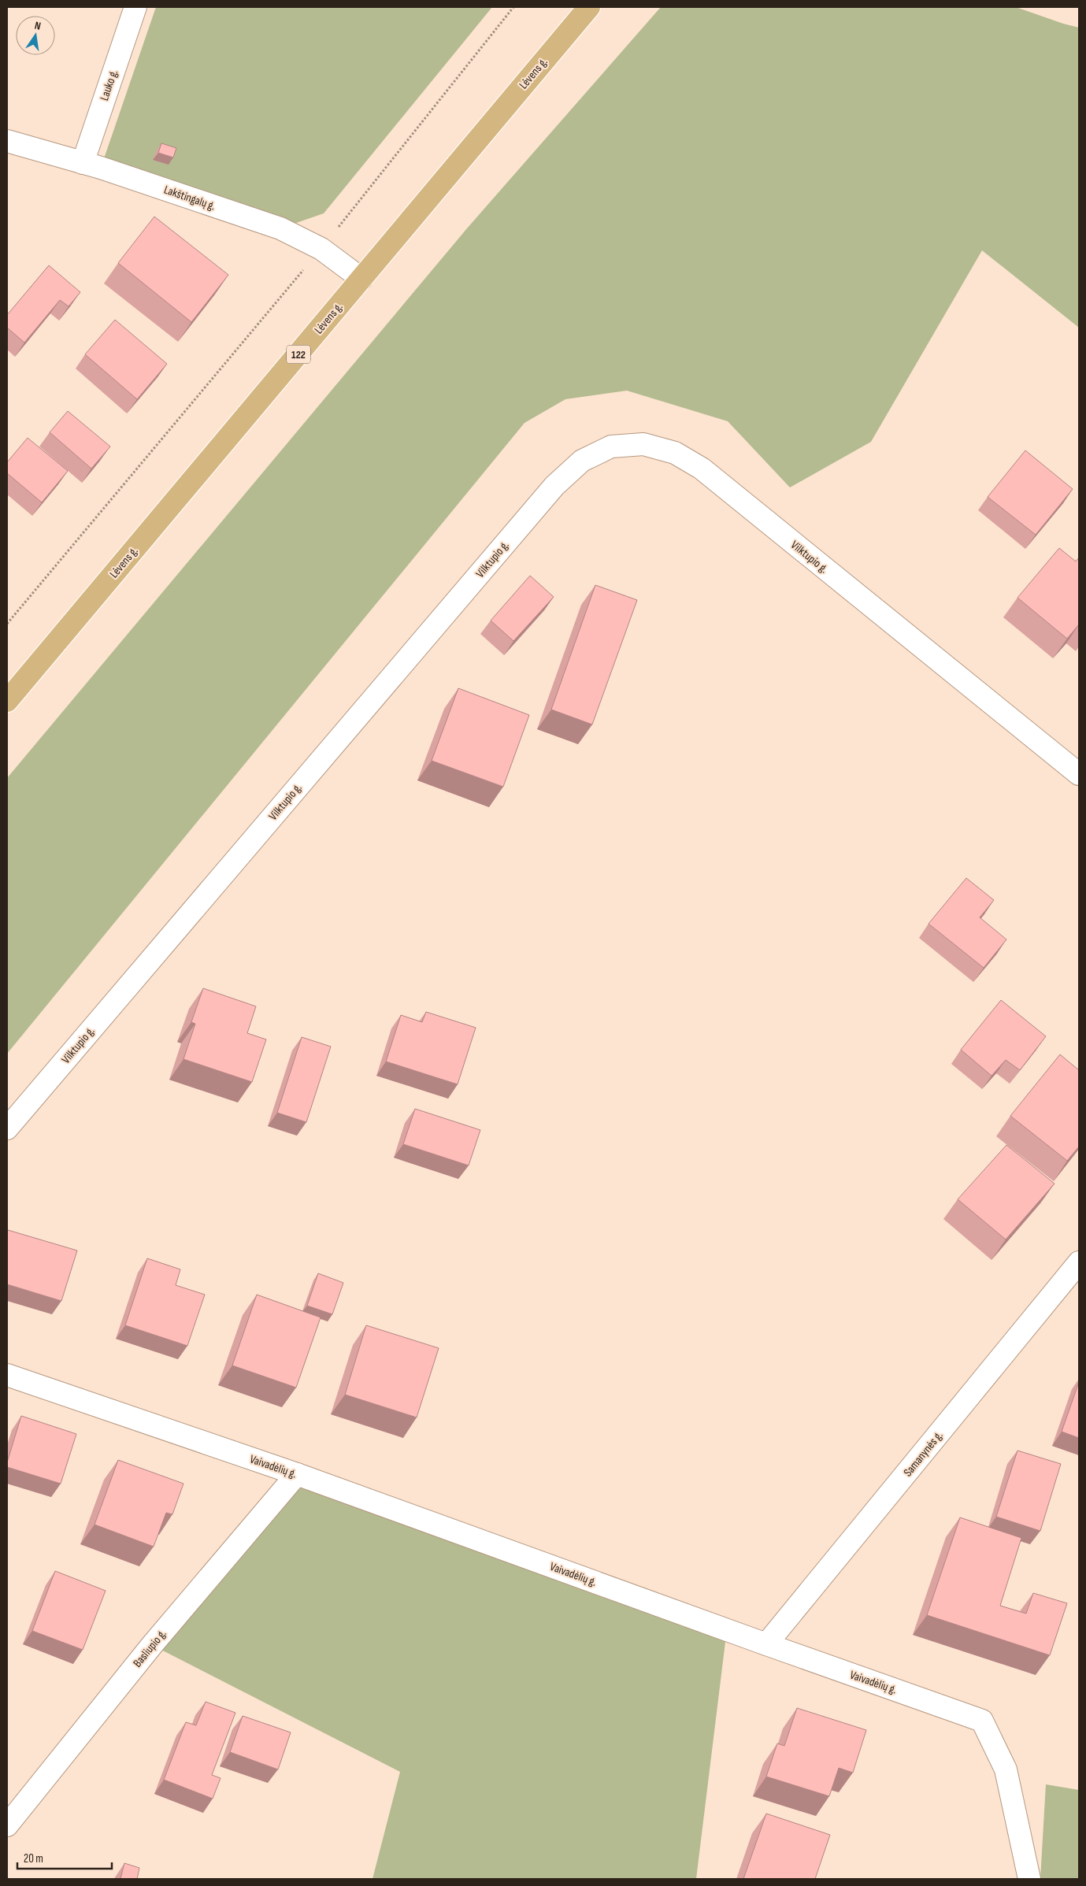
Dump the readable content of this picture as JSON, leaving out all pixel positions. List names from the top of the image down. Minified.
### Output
{"streets":{"main road":["Lėvens g.","122"],"street":["Lauko g.","Lakštingalų g.","Vilktupio g.","Samanynės g.","Vaivadėlių g.","Basliupio g."]},"crossings":[["Lėvens g.","Lakštingalų g."],["Lauko g.","Lakštingalų g."],["Samanynės g.","Vaivadėlių g."],["Vaivadėlių g.","Basliupio g."]],"scale_bar":"20 m","north":"top"}
